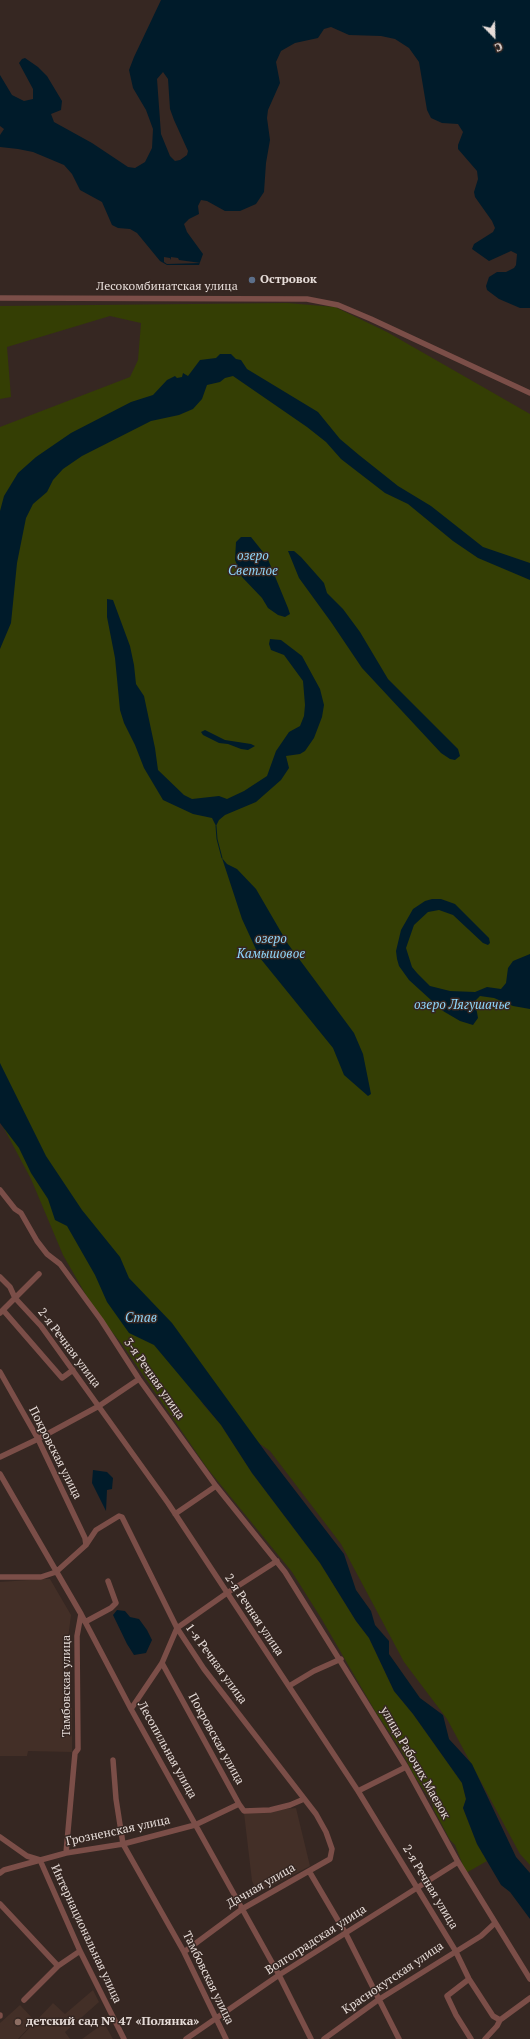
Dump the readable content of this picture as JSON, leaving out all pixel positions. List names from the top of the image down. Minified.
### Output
{"streets":{"street":["Лесокомбинатская улица","2-я Речная улица","3-я Речная улица","Покровская улица","1-я Речная улица","Тамбовская улица","Лесопильная улица","улица Рабочих Маевок","Грозненская улица","Дачная улица","Интернациональная улица","Волгоградская улица","Краснокутская улица"]},"crossings":[["2-я Речная улица","Волгоградская улица"],["2-я Речная улица","Краснокутская улица"],["3-я Речная улица","улица Рабочих Маевок"],["Покровская улица","1-я Речная улица"],["Покровская улица","Грозненская улица"],["1-я Речная улица","Дачная улица"],["Тамбовская улица","Лесопильная улица"],["Тамбовская улица","Грозненская улица"],["Тамбовская улица","Дачная улица"],["Тамбовская улица","Волгоградская улица"],["Лесопильная улица","Грозненская улица"],["Лесопильная улица","Дачная улица"],["Лесопильная улица","Волгоградская улица"],["улица Рабочих Маевок","Волгоградская улица"],["улица Рабочих Маевок","Краснокутская улица"],["Грозненская улица","Интернациональная улица"]],"water":["озеро Светлое","озеро Камышовое","озеро Лягушачье","Став"],"places":["Островок","детский сад № 47 «Полянка»"],"north":"bottom right"}
